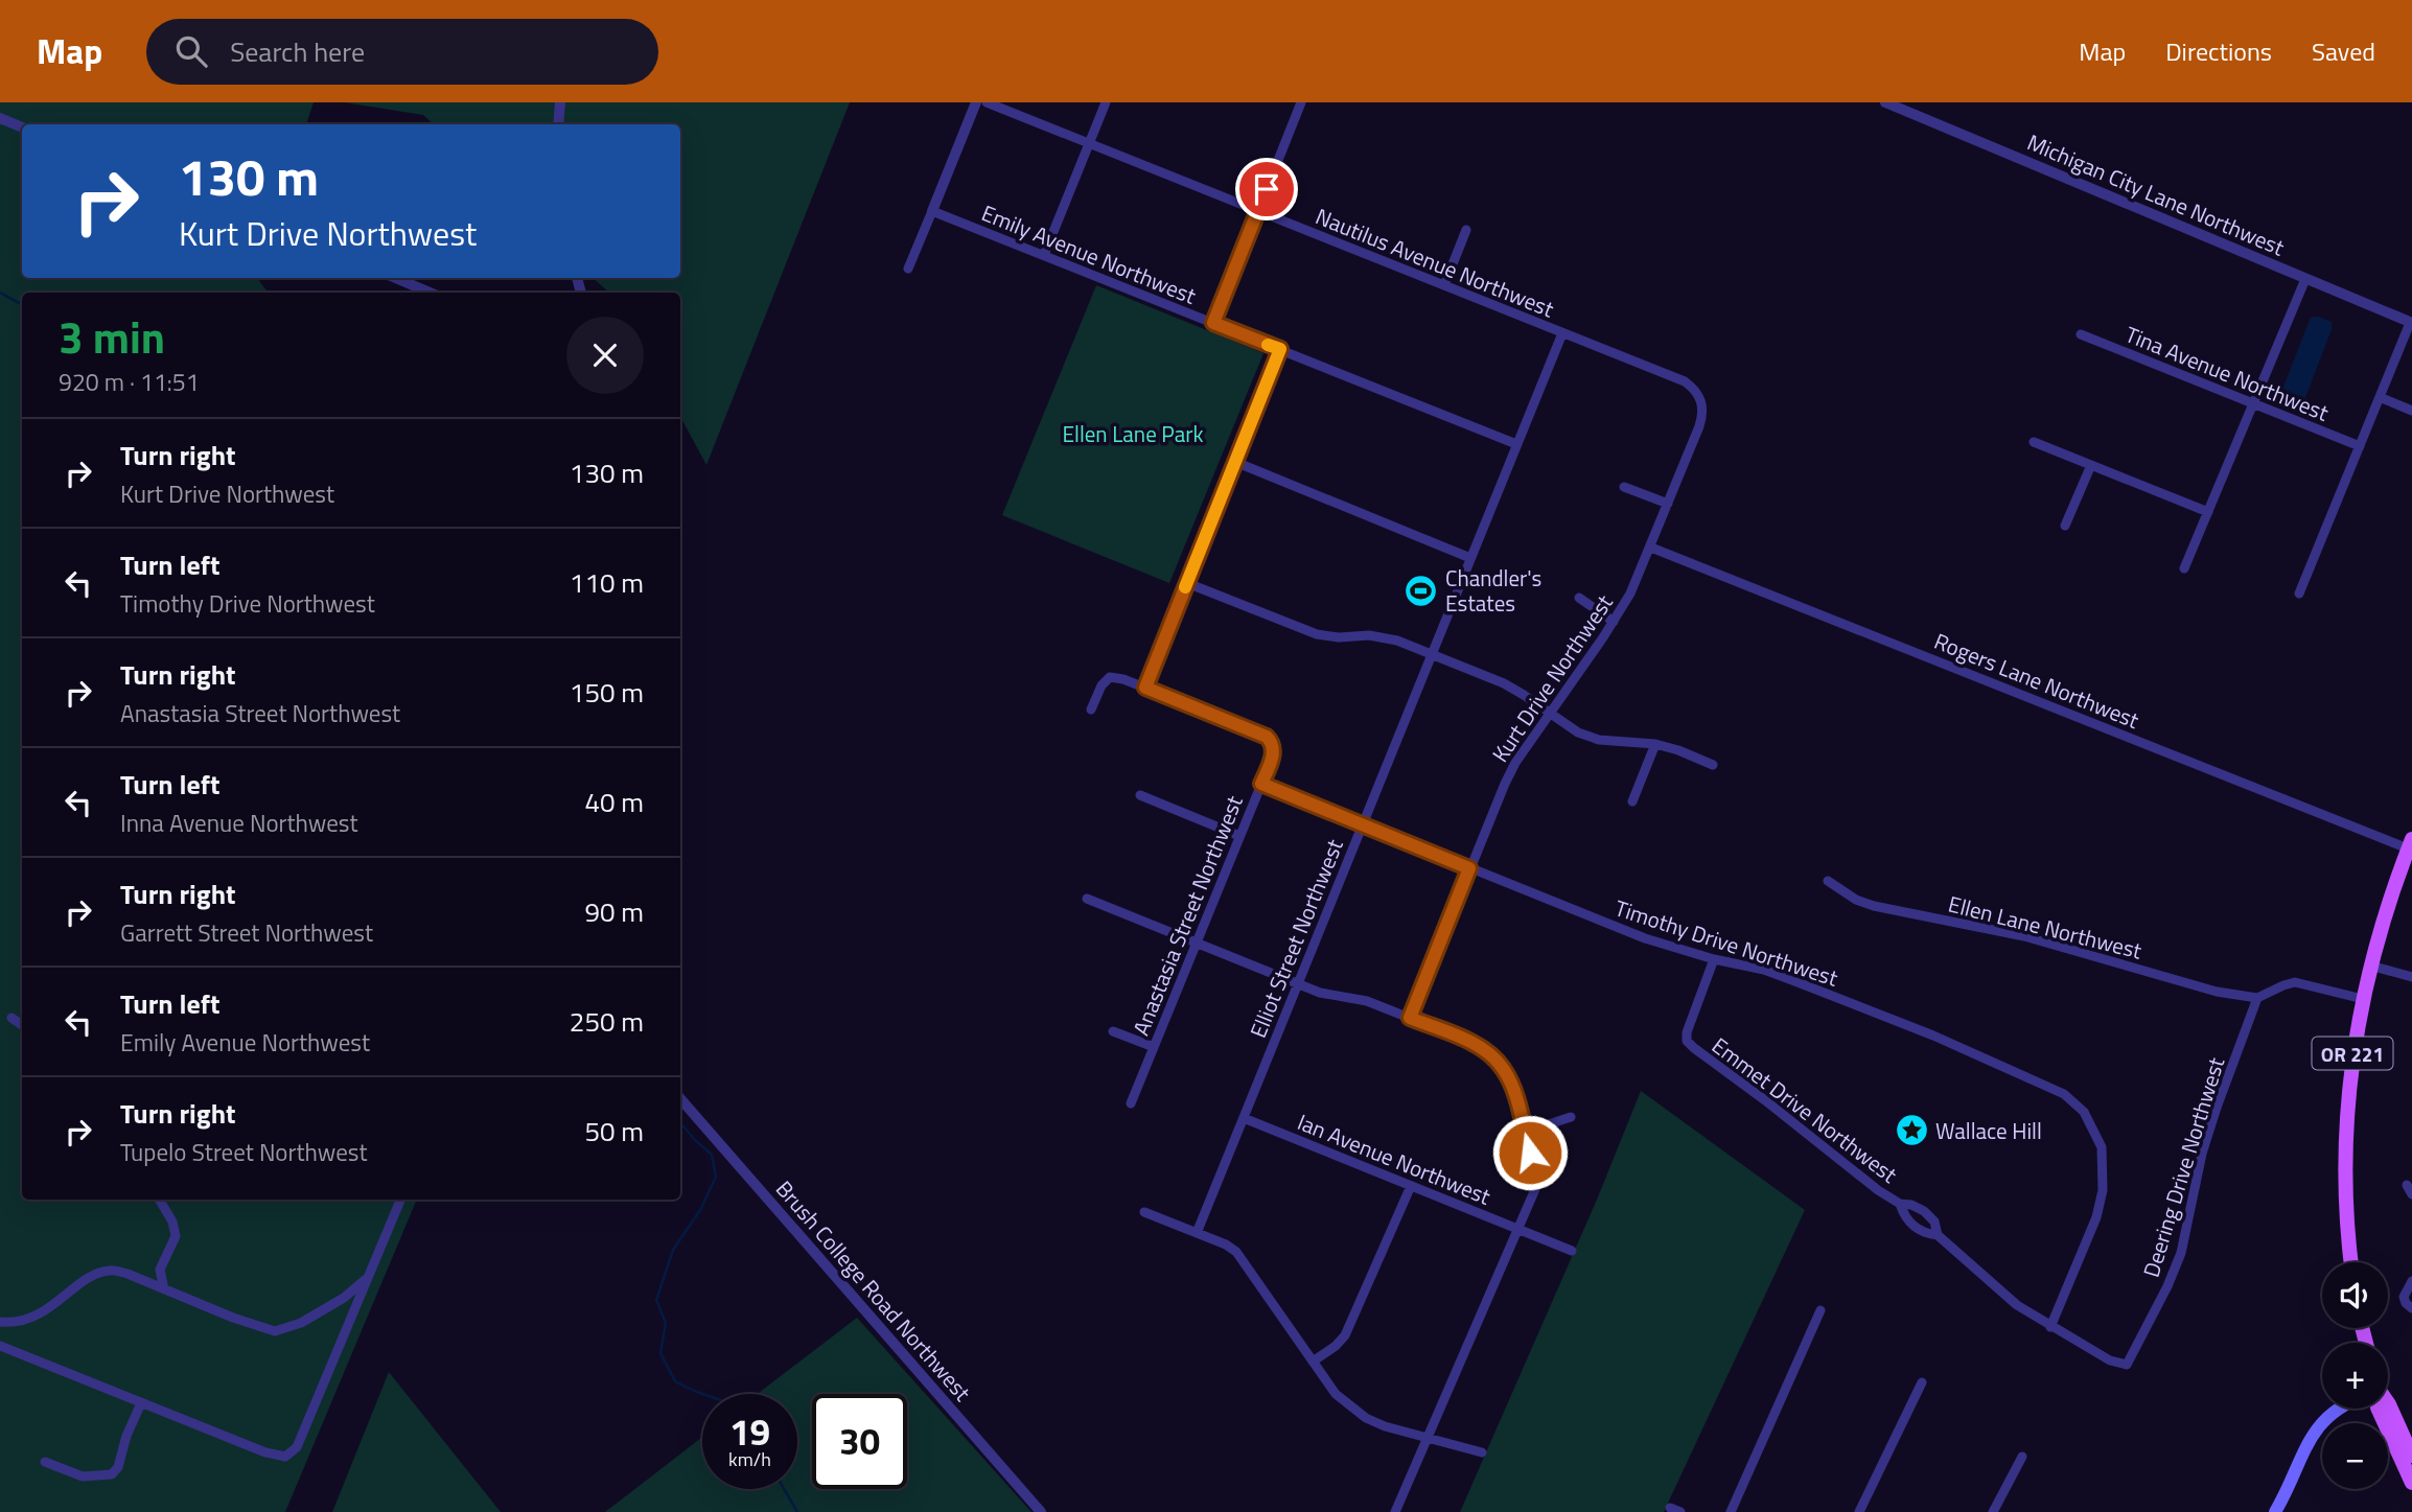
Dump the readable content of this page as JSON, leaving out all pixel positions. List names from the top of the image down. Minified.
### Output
{"streets":{"main road":["OR 221"],"street":["Michigan City Lane Northwest","Emily Avenue Northwest","Nautilus Avenue Northwest","Tina Avenue Northwest","Kurt Drive Northwest","Rogers Lane Northwest","Anastasia Street Northwest","Ellen Lane Northwest","Elliot Street Northwest","Timothy Drive Northwest","Emmet Drive Northwest","Ian Avenue Northwest","Deering Drive Northwest","Brush College Road Northwest"]},"crossings":[["Emily Avenue Northwest","Elliot Street Northwest"],["Nautilus Avenue Northwest","Kurt Drive Northwest"],["Nautilus Avenue Northwest","Elliot Street Northwest"],["Kurt Drive Northwest","Rogers Lane Northwest"],["Kurt Drive Northwest","Timothy Drive Northwest"],["Rogers Lane Northwest","OR 221"],["Anastasia Street Northwest","Timothy Drive Northwest"],["Ellen Lane Northwest","Deering Drive Northwest"],["Elliot Street Northwest","Timothy Drive Northwest"],["Elliot Street Northwest","Ian Avenue Northwest"],["Timothy Drive Northwest","Emmet Drive Northwest"],["Emmet Drive Northwest","Deering Drive Northwest"]],"parks":["Ellen Lane Park"],"places":{"sports":["Chandler's Estates"],"place":["Wallace Hill"]},"page":{"header":"Map","search":"Search here","nav":["Map","Directions","Saved"],"turn":["130 m","Kurt Drive Northwest"],"heading":["3 min","920 m · 11:51"],"list":[{"name":"Turn right","note":"Kurt Drive Northwest","value":"130 m"},{"name":"Turn left","note":"Timothy Drive Northwest","value":"110 m"},{"name":"Turn right","note":"Anastasia Street Northwest","value":"150 m"},{"name":"Turn left","note":"Inna Avenue Northwest","value":"40 m"},{"name":"Turn right","note":"Garrett Street Northwest","value":"90 m"},{"name":"Turn left","note":"Emily Avenue Northwest","value":"250 m"},{"name":"Turn right","note":"Tupelo Street Northwest","value":"50 m"}],"map_buttons":["+","−"],"speed":"19 km/h","limit":"30"}}
